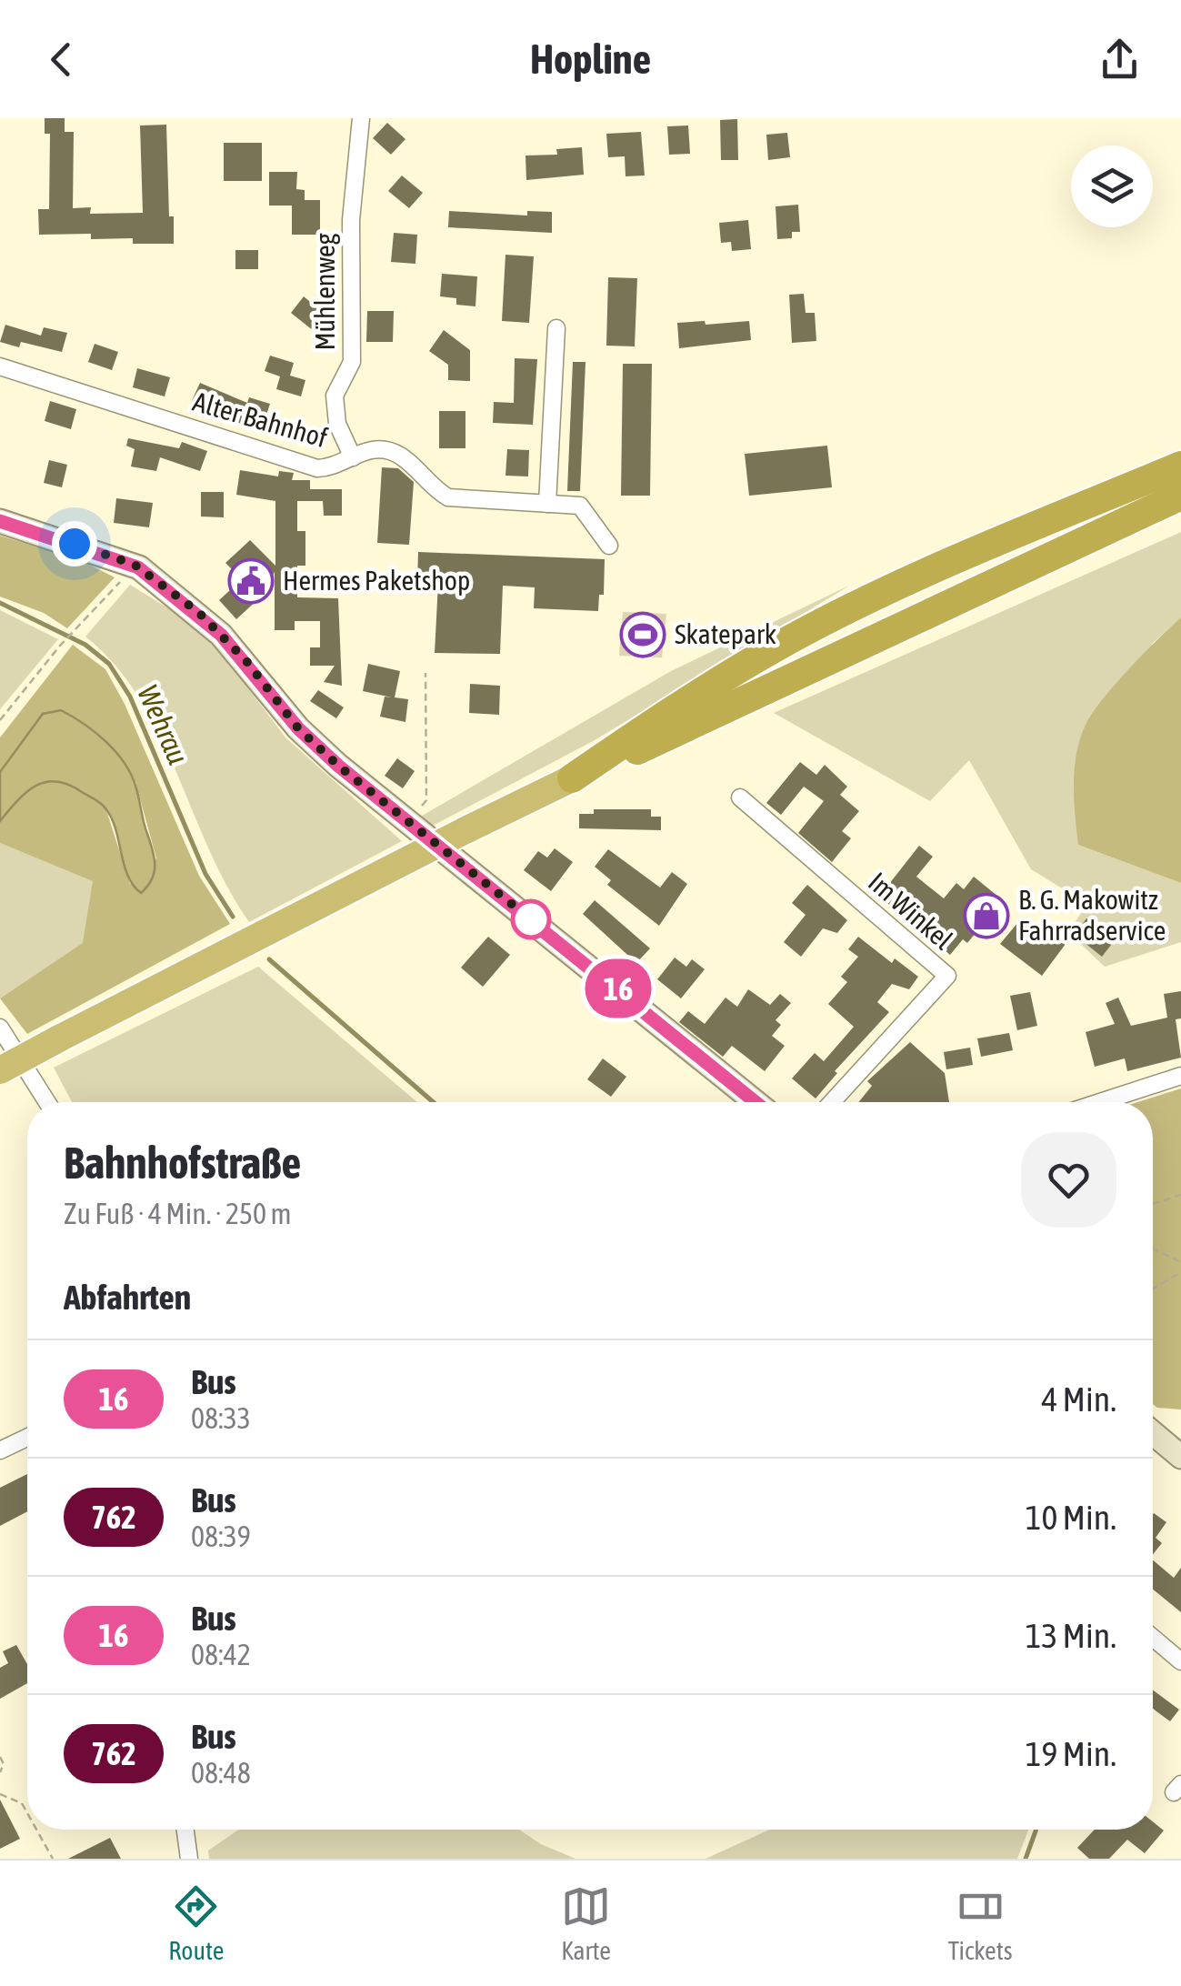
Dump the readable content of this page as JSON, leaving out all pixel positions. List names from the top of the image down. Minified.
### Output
{"streets":{"street":["Mühlenweg","Alter Bahnhof","Im Winkel"]},"crossings":[["Mühlenweg","Alter Bahnhof"]],"water":["Wehrau"],"places":{"public building":["Hermes Paketshop"],"sports":["Skatepark"],"shop":["B. G. Makowitz Fahrradservice"]},"lines":["bus line 16"],"page":{"header":"Hopline","on_map":"16","heading":[["Bahnhofstraße","Zu Fuß · 4 Min. · 250 m"],"Abfahrten"],"list":[{"mark":"16","name":"Bus","note":"08:33","value":"4 Min."},{"mark":"762","name":"Bus","note":"08:39","value":"10 Min."},{"mark":"16","name":"Bus","note":"08:42","value":"13 Min."},{"mark":"762","name":"Bus","note":"08:48","value":"19 Min."}],"tabs":["Route","Karte","Tickets"]}}
